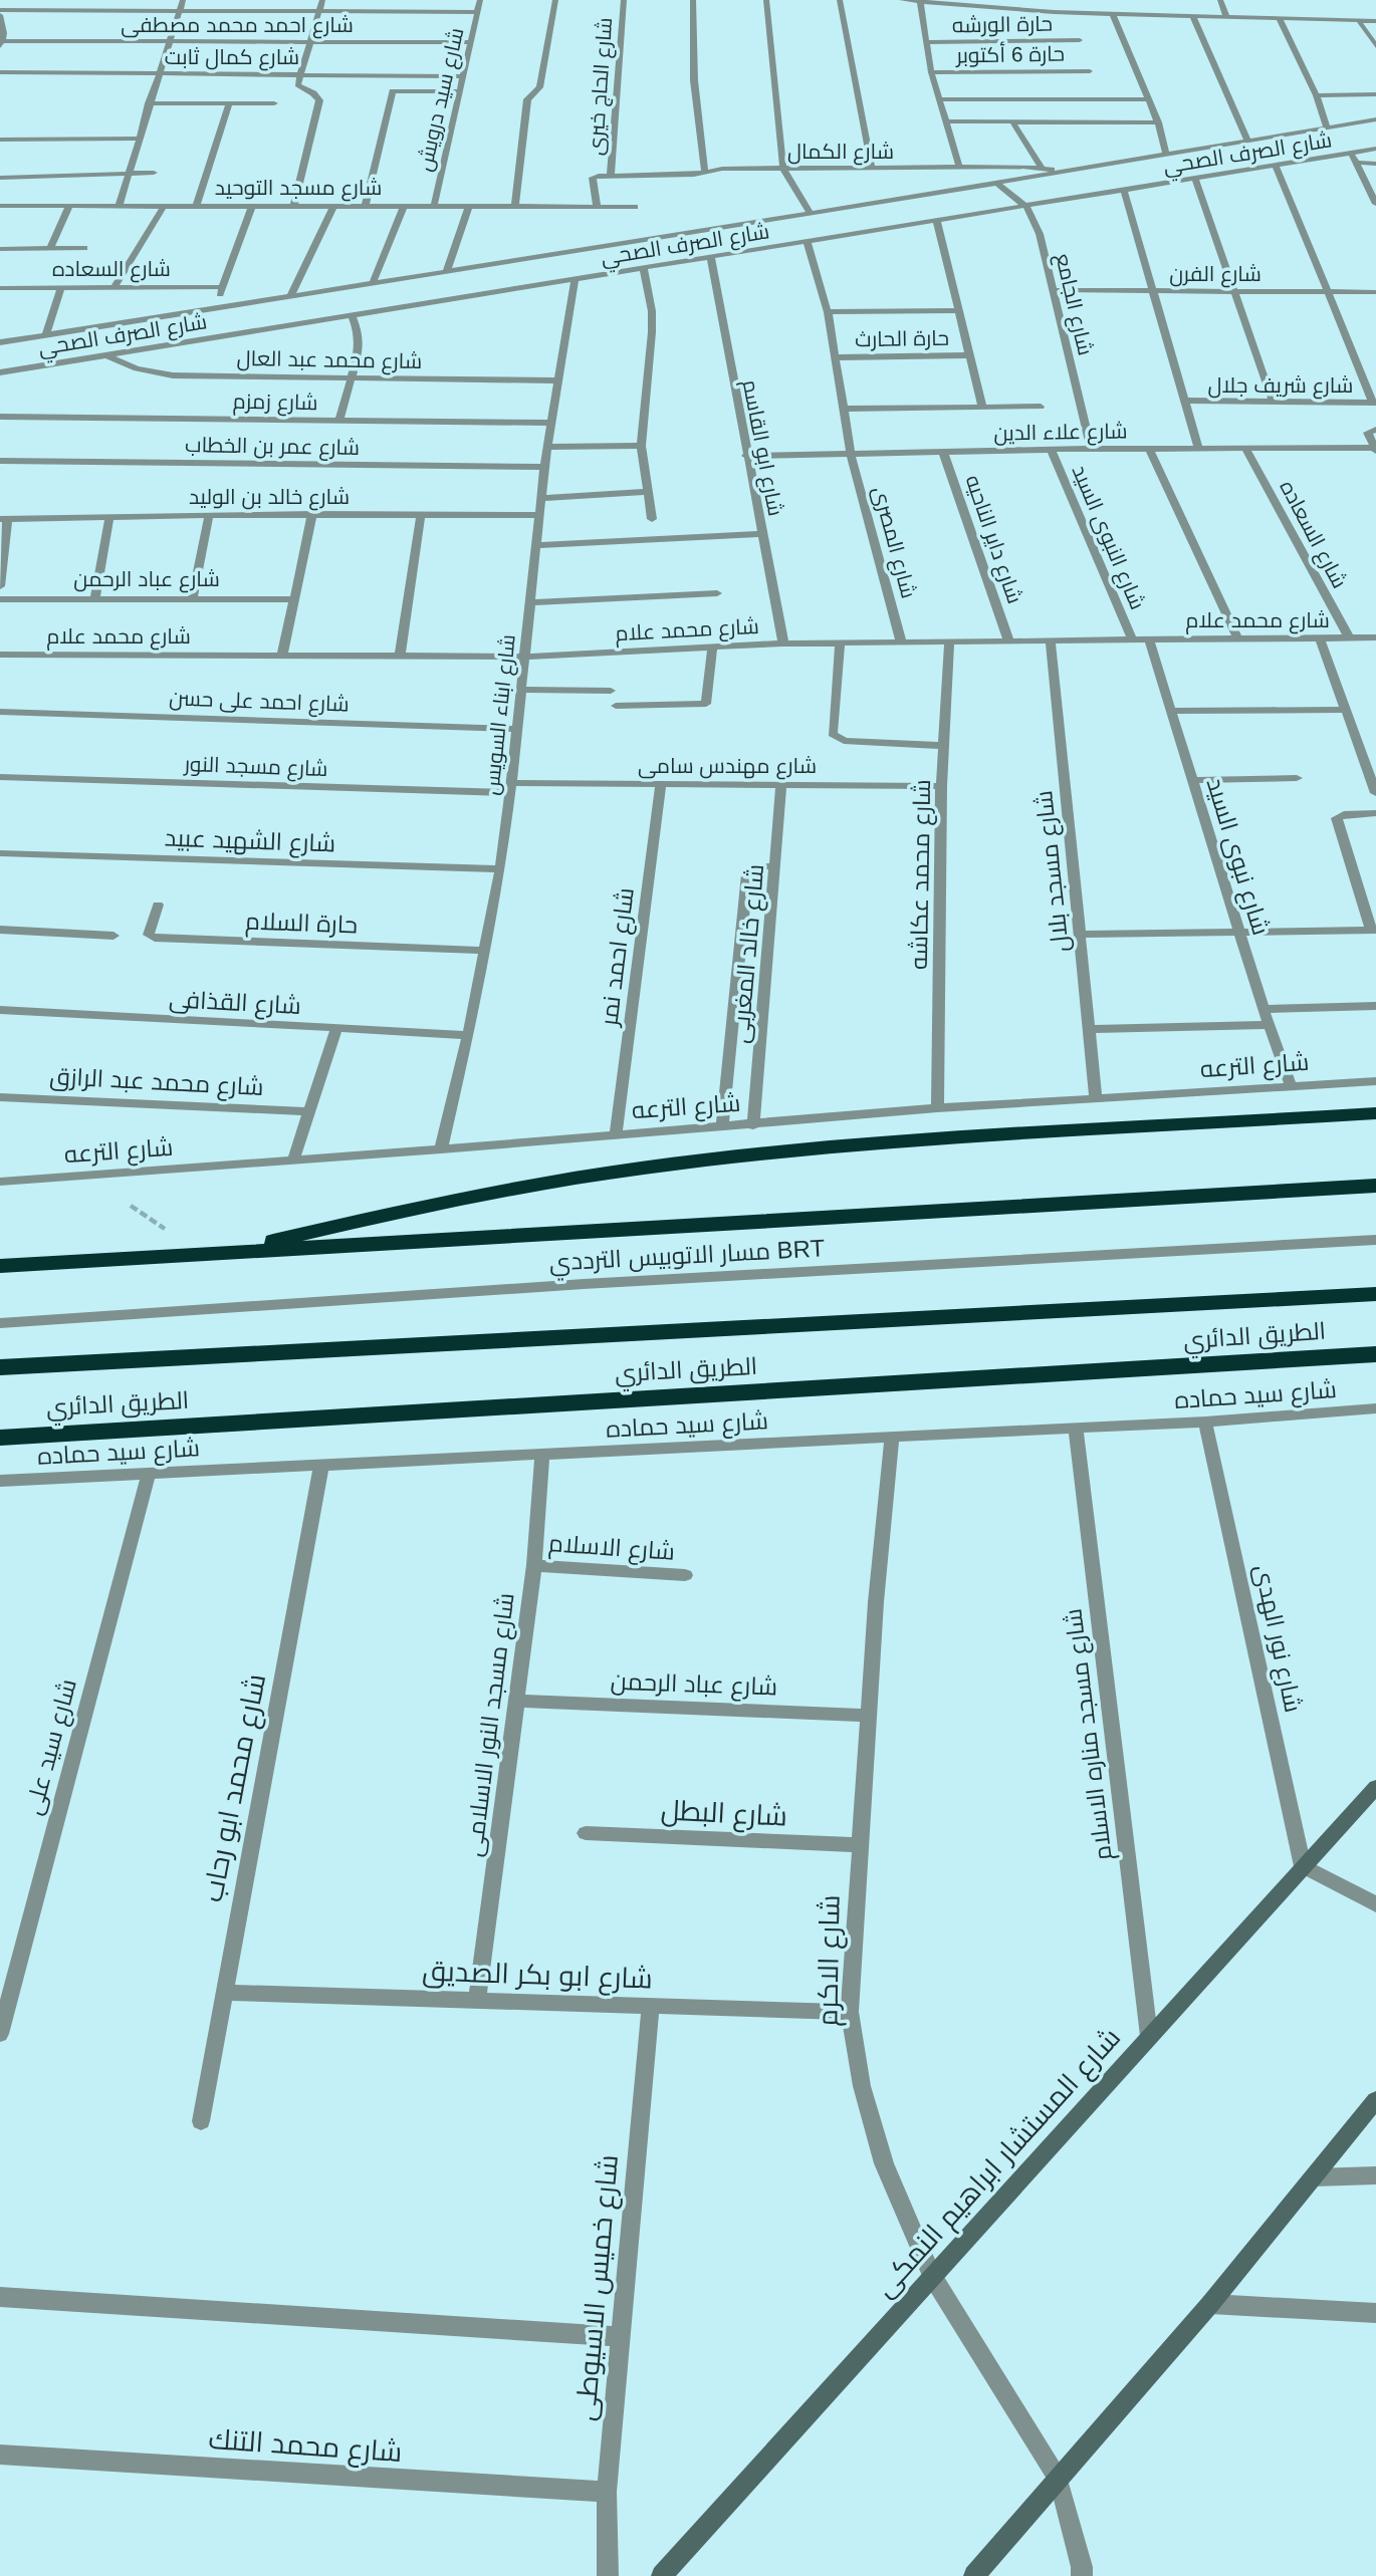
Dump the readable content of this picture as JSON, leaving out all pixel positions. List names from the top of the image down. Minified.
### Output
{"streets":{"highway":["الطريق الدائري"],"street":["شارع احمد محمد مصطفى","حارة الورشه","حارة 6 أكتوبر","شارع كمال ثابت","شارع الحاج خيرى","شارع سيد درويش","شارع الكمال","شارع الصرف الصحي","شارع مسجد التوحيد","شارع السعاده","شارع الفرن","شارع الجامع","حارة الحارث","شارع محمد عبد العال","شارع شريف جلال","شارع زمزم","شارع علاء الدين","شارع عمر بن الخطاب","شارع ابو القاسم","شارع خالد بن الوليد","شارع النبوى السيد","شارع داير الناحيه","شارع المصرى","شارع عباد الرحمن","شارع محمد علام","شارع احمد على حسن","شارع ابناء السويس","شارع مهندس سامى","شارع مسجد النور","شارع الشهيد عبيد","شارع نبوى السيد","شارع مسجد بلال","شارع محمد عكاشه","حارة السلام","شارع خالد المغربى","شارع احمد نمر","شارع القذافى","شارع الترعه","شارع محمد عبد الرازق","مسار الاتوبيس الترددي BRT","شارع سيد حماده","شارع الاسلام","شارع نور الهدى","شارع مسجد النور الاسلامى","شارع مسجد مناره الاسلام","شارع سيد على","شارع محمد ابو رحاب","شارع البطل","شارع الاكرم","شارع ابو بكر الصديق","شارع المستشار ابراهيم النمكى","شارع خميس الاسيوطى","شارع محمد التنك"]},"crossings":[["شارع احمد محمد مصطفى","شارع سيد درويش"],["شارع كمال ثابت","شارع سيد درويش"],["شارع الحاج خيرى","شارع الكمال"],["شارع سيد درويش","شارع مسجد التوحيد"],["شارع الكمال","شارع الصرف الصحي"],["شارع الصرف الصحي","شارع الجامع"],["شارع الصرف الصحي","شارع محمد عبد العال"],["شارع الصرف الصحي","شارع ابو القاسم"],["شارع الصرف الصحي","شارع المصرى"],["شارع الصرف الصحي","شارع ابناء السويس"],["شارع السعاده","شارع علاء الدين"],["شارع السعاده","شارع محمد علام"],["شارع الفرن","شارع الجامع"],["شارع الجامع","شارع علاء الدين"],["حارة الحارث","شارع المصرى"],["شارع محمد عبد العال","شارع ابناء السويس"],["شارع زمزم","شارع ابناء السويس"],["شارع علاء الدين","شارع ابو القاسم"],["شارع علاء الدين","شارع النبوى السيد"],["شارع علاء الدين","شارع داير الناحيه"],["شارع علاء الدين","شارع المصرى"],["شارع عمر بن الخطاب","شارع ابناء السويس"],["شارع ابو القاسم","شارع محمد علام"],["شارع خالد بن الوليد","شارع ابناء السويس"],["شارع النبوى السيد","شارع محمد علام"],["شارع داير الناحيه","شارع محمد علام"],["شارع المصرى","شارع محمد علام"],["شارع عباد الرحمن","شارع مسجد النور الاسلامى"],["شارع عباد الرحمن","شارع الاكرم"],["شارع محمد علام","شارع ابناء السويس"],["شارع محمد علام","شارع نبوى السيد"],["شارع محمد علام","شارع مسجد بلال"],["شارع محمد علام","شارع محمد عكاشه"],["شارع احمد على حسن","شارع ابناء السويس"],["شارع ابناء السويس","شارع مهندس سامى"],["شارع ابناء السويس","شارع مسجد النور"],["شارع ابناء السويس","شارع الشهيد عبيد"],["شارع ابناء السويس","حارة السلام"],["شارع ابناء السويس","شارع القذافى"],["شارع ابناء السويس","شارع الترعه"],["شارع مهندس سامى","شارع مسجد النور"],["شارع مهندس سامى","شارع محمد عكاشه"],["شارع مهندس سامى","شارع خالد المغربى"],["شارع مهندس سامى","شارع احمد نمر"],["شارع نبوى السيد","شارع الترعه"],["شارع مسجد بلال","شارع الترعه"],["شارع محمد عكاشه","شارع الترعه"],["شارع خالد المغربى","شارع الترعه"],["شارع احمد نمر","شارع الترعه"],["شارع سيد حماده","شارع نور الهدى"],["شارع سيد حماده","شارع مسجد النور الاسلامى"],["شارع سيد حماده","شارع مسجد مناره الاسلام"],["شارع سيد حماده","شارع سيد على"],["شارع سيد حماده","شارع محمد ابو رحاب"],["شارع سيد حماده","شارع الاكرم"],["شارع الاسلام","شارع مسجد النور الاسلامى"],["شارع نور الهدى","شارع المستشار ابراهيم النمكى"],["شارع مسجد النور الاسلامى","شارع ابو بكر الصديق"],["شارع مسجد مناره الاسلام","شارع المستشار ابراهيم النمكى"],["شارع محمد ابو رحاب","شارع ابو بكر الصديق"],["شارع البطل","شارع الاكرم"],["شارع الاكرم","شارع ابو بكر الصديق"],["شارع الاكرم","شارع المستشار ابراهيم النمكى"],["شارع ابو بكر الصديق","شارع خميس الاسيوطى"],["شارع خميس الاسيوطى","شارع محمد التنك"]]}
